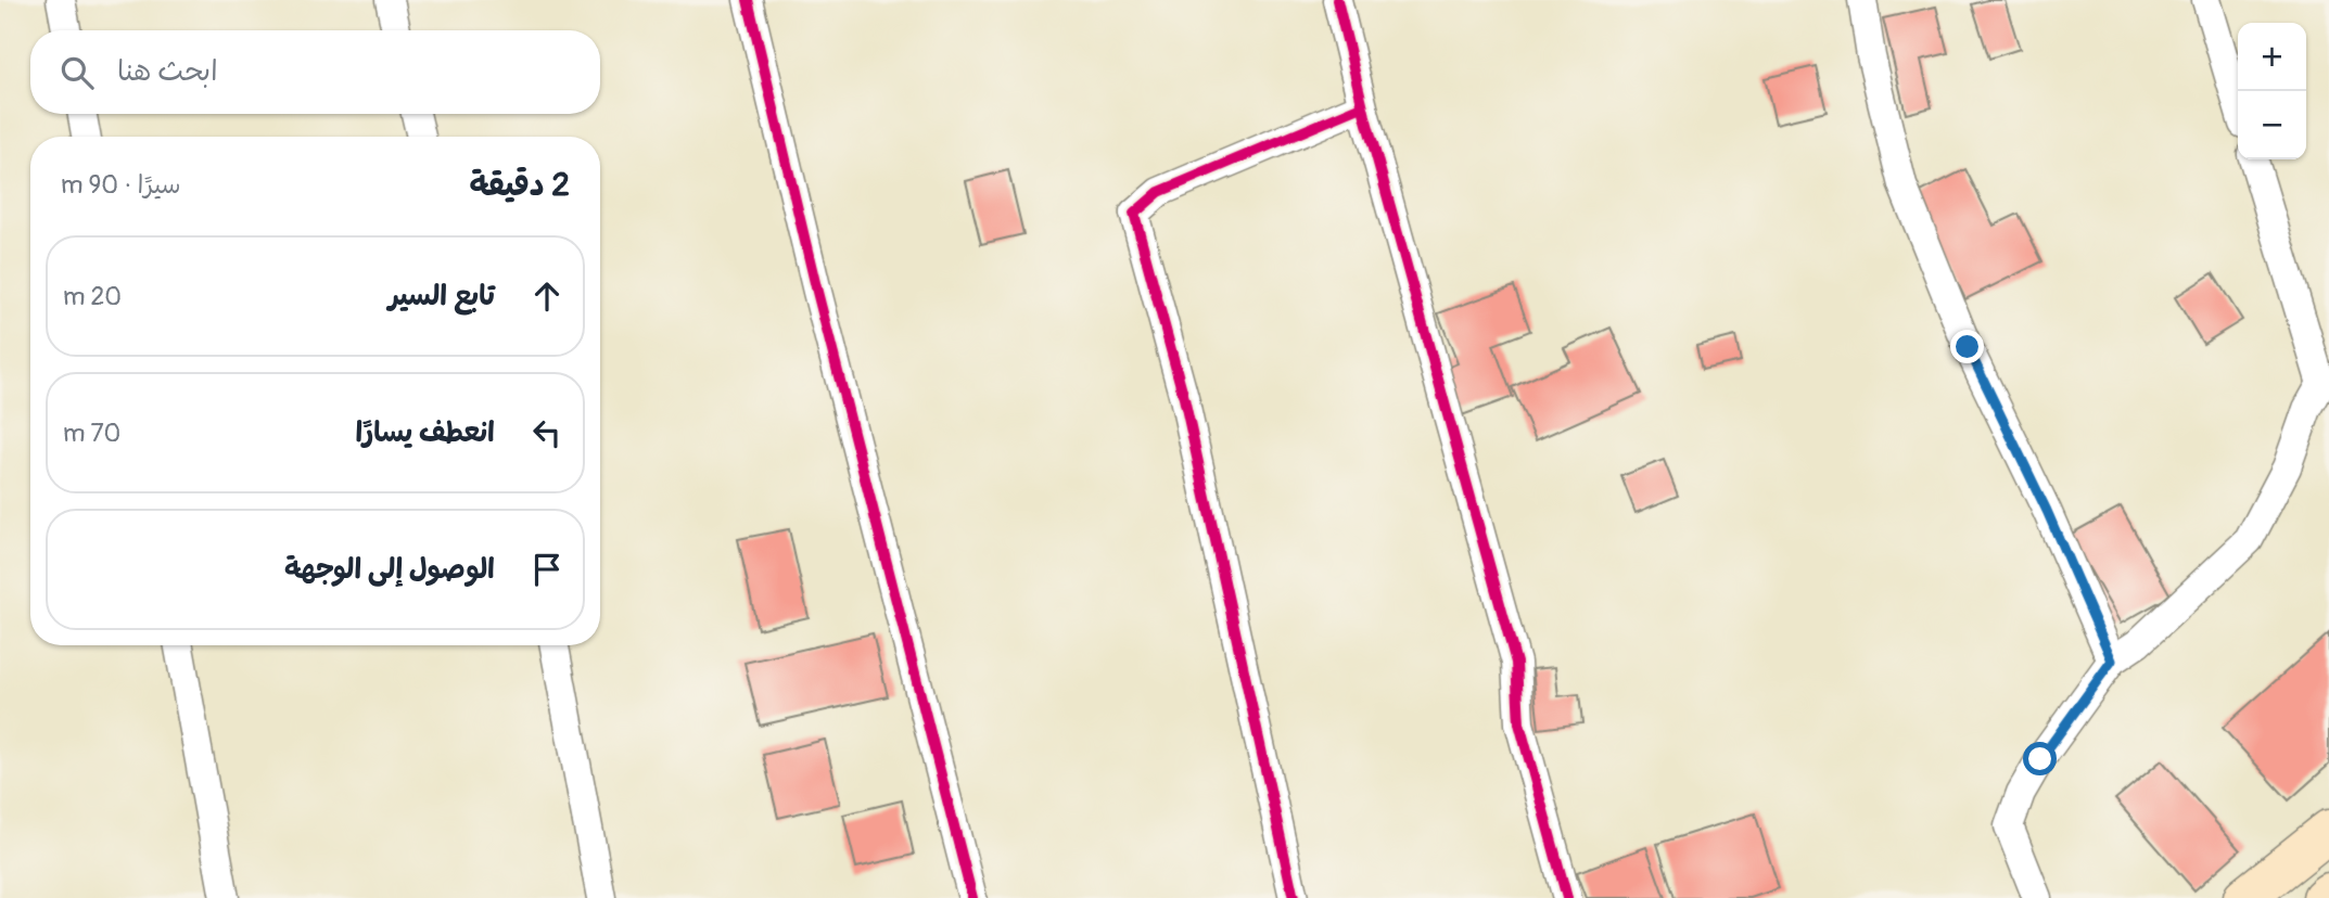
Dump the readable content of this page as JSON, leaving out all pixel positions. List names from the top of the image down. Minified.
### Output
{"page":{"map_buttons":["+","−"],"search":"ابحث هنا","heading":["2 دقيقة","سيرًا · 90 m"],"list":[["تابع السير","20 m"],["انعطف يسارًا","70 m"],"الوصول إلى الوجهة"]}}
